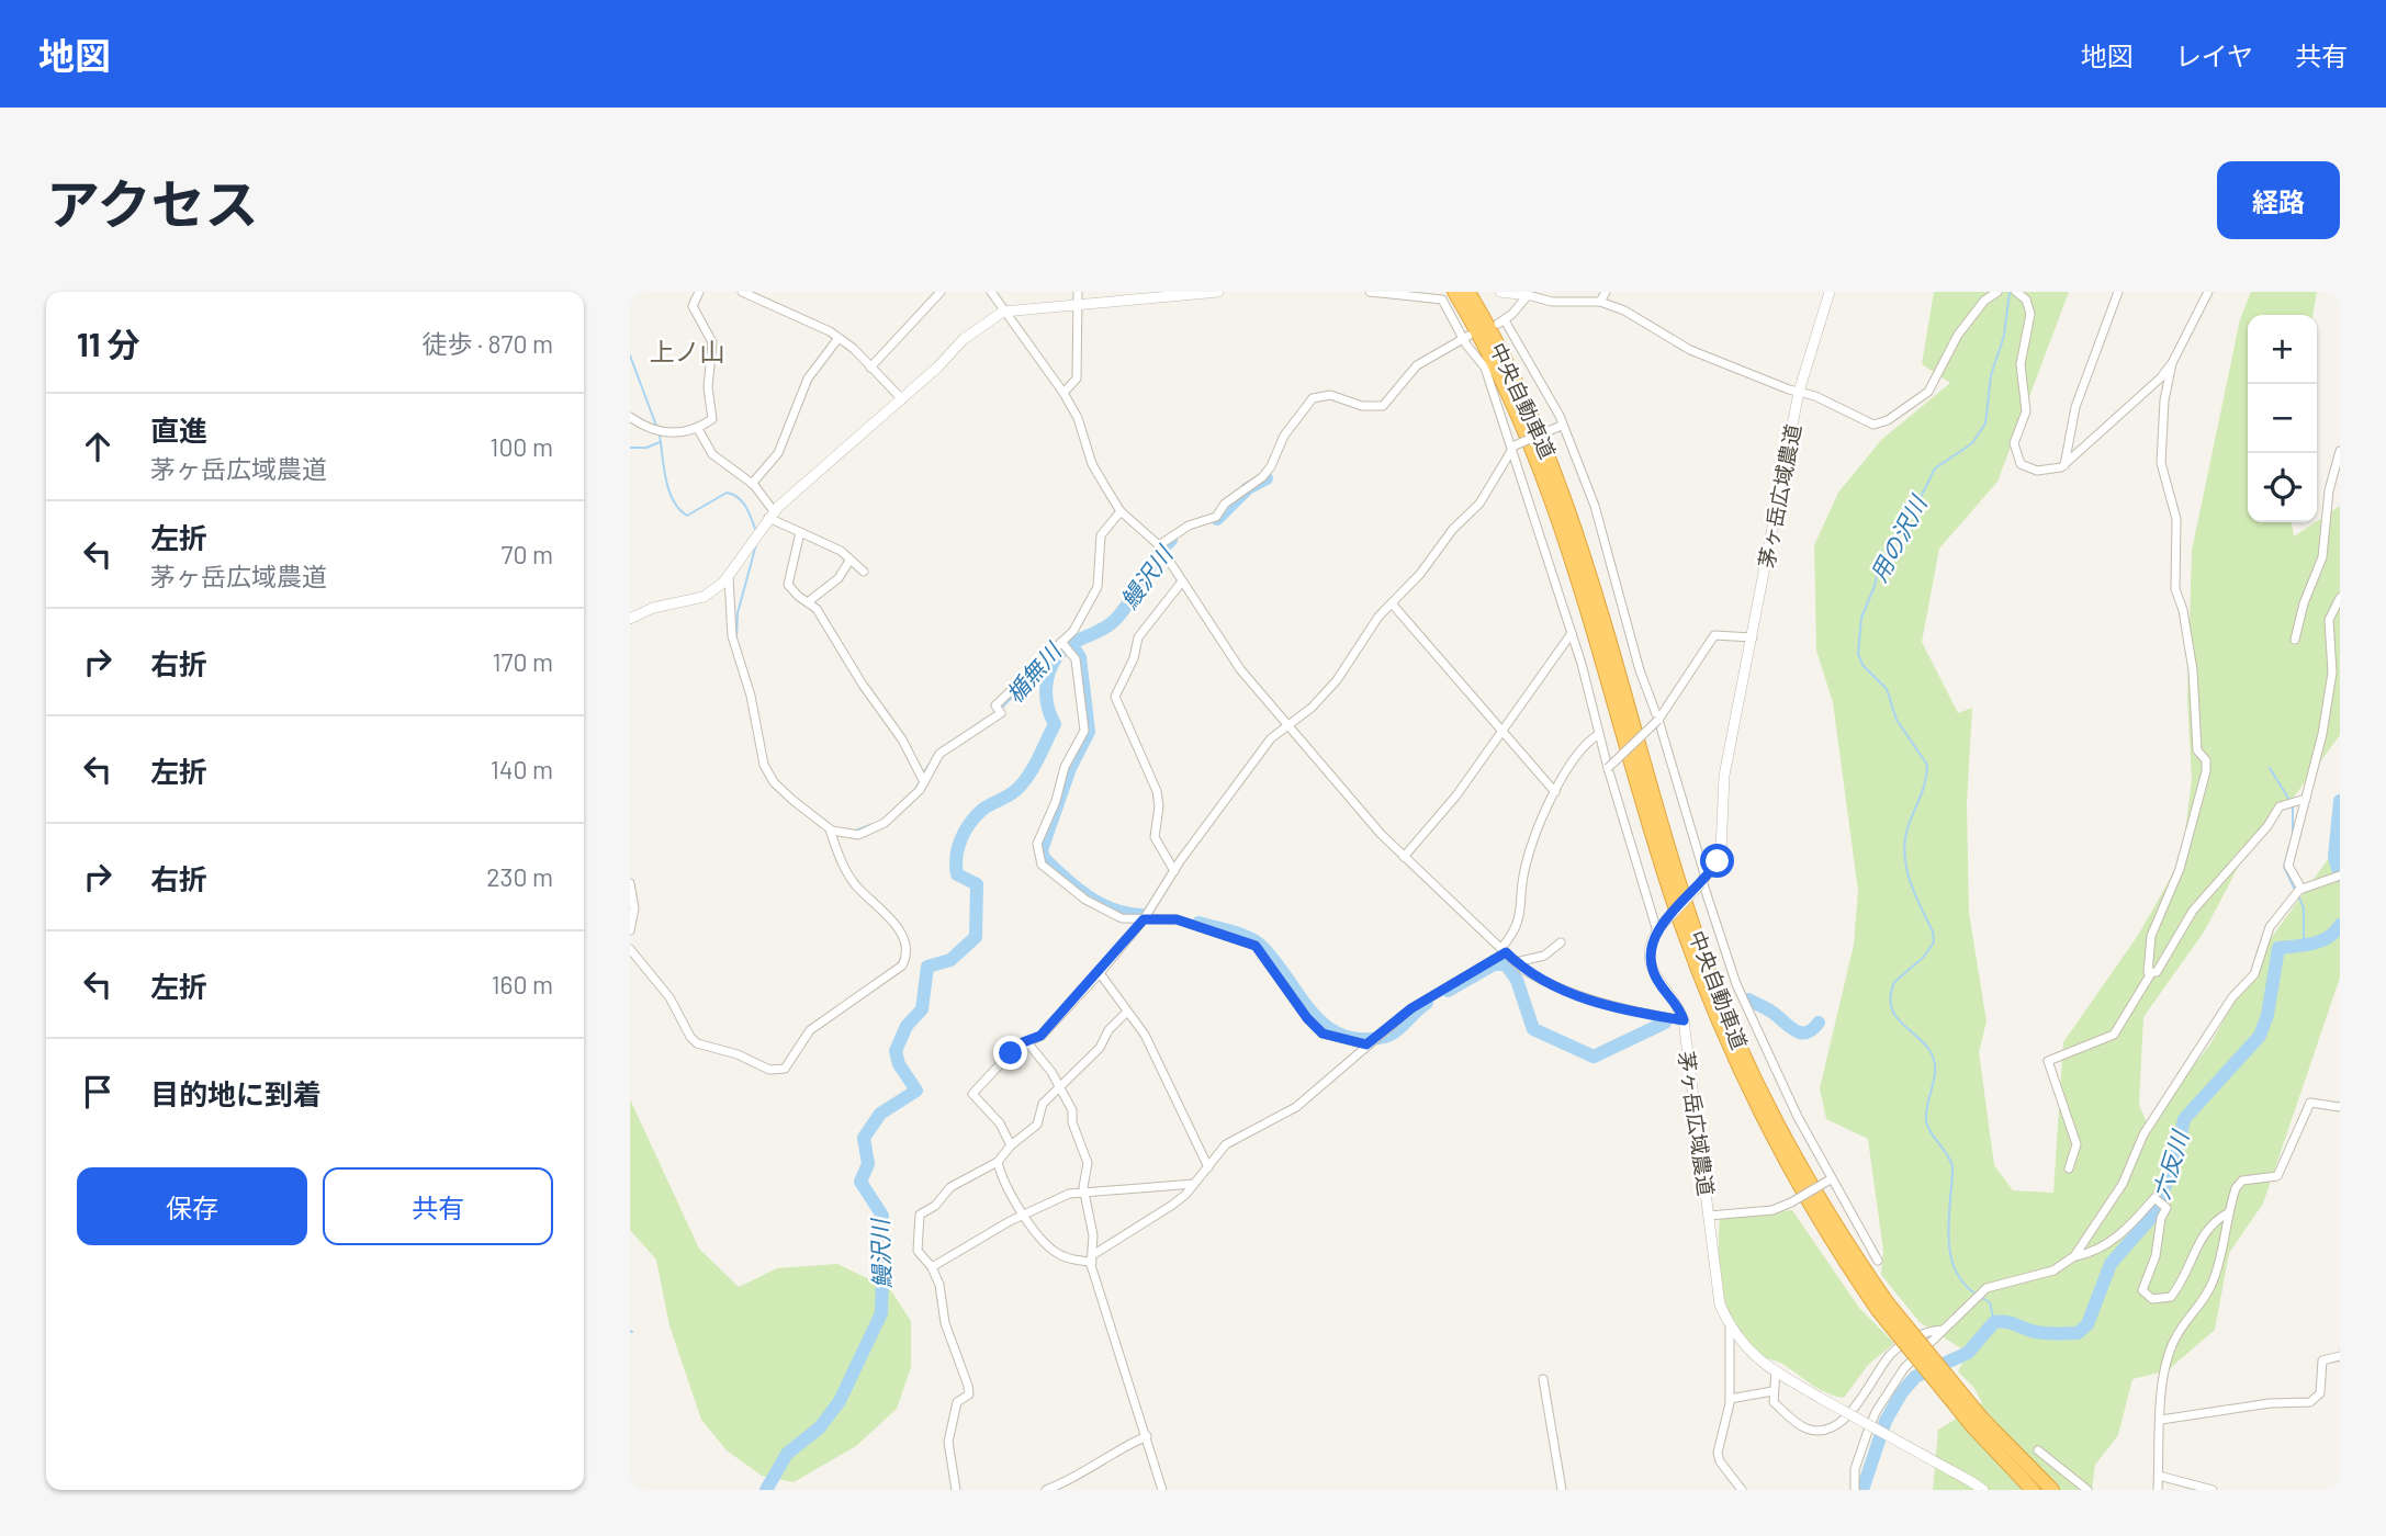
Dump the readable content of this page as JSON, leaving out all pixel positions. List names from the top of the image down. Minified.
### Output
{"streets":{"highway":["中央自動車道"],"street":["茅ヶ岳広域農道"]},"districts":["上ノ山"],"water":["用の沢川","鰻沢川","楯無川","六反川"],"page":{"header":"地図","nav":["地図","レイヤ","共有"],"title":"アクセス","buttons":["経路",["保存","共有"]],"heading":["11 分","徒歩 · 870 m"],"map_buttons":["+","−"],"list":[["直進","茅ヶ岳広域農道","100 m"],["左折","茅ヶ岳広域農道","70 m"],["右折","170 m"],["左折","140 m"],["右折","230 m"],["左折","160 m"],"目的地に到着"]}}
